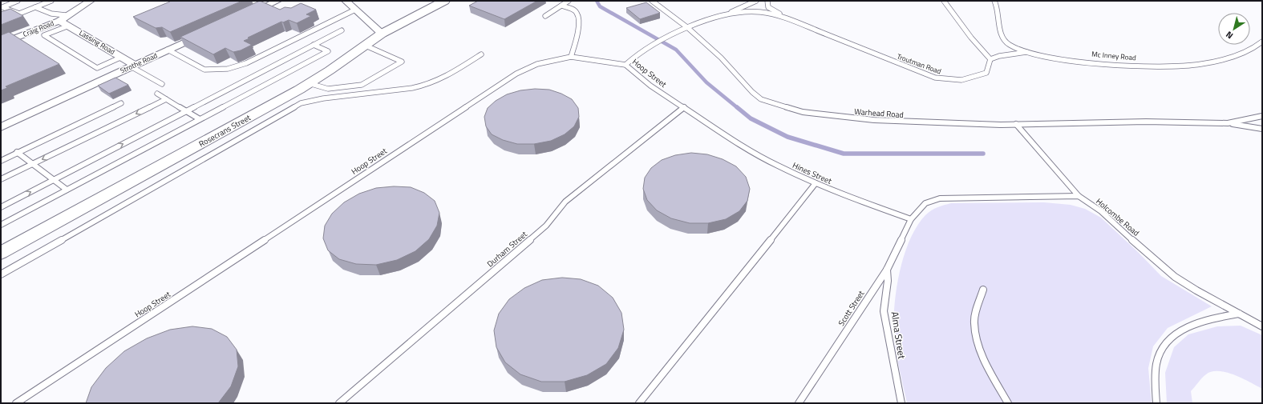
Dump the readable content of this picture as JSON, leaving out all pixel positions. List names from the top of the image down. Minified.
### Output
{"streets":{"street":["Craig Road","Lassing Road","Strothe Road","Rosecrans Street"],"lane":["Mc Inney Road","Troutman Road","Hoop Street","Warhead Road","Hines Street","Holcombe Road","Durham Street","Scott Street","Alma Street"]},"crossings":[["Craig Road","Lassing Road"],["Lassing Road","Strothe Road"],["Troutman Road","Hoop Street"],["Troutman Road","Warhead Road"],["Hoop Street","Hines Street"],["Hoop Street","Durham Street"],["Warhead Road","Holcombe Road"],["Hines Street","Durham Street"],["Hines Street","Scott Street"],["Scott Street","Alma Street"]],"north":"bottom left"}
